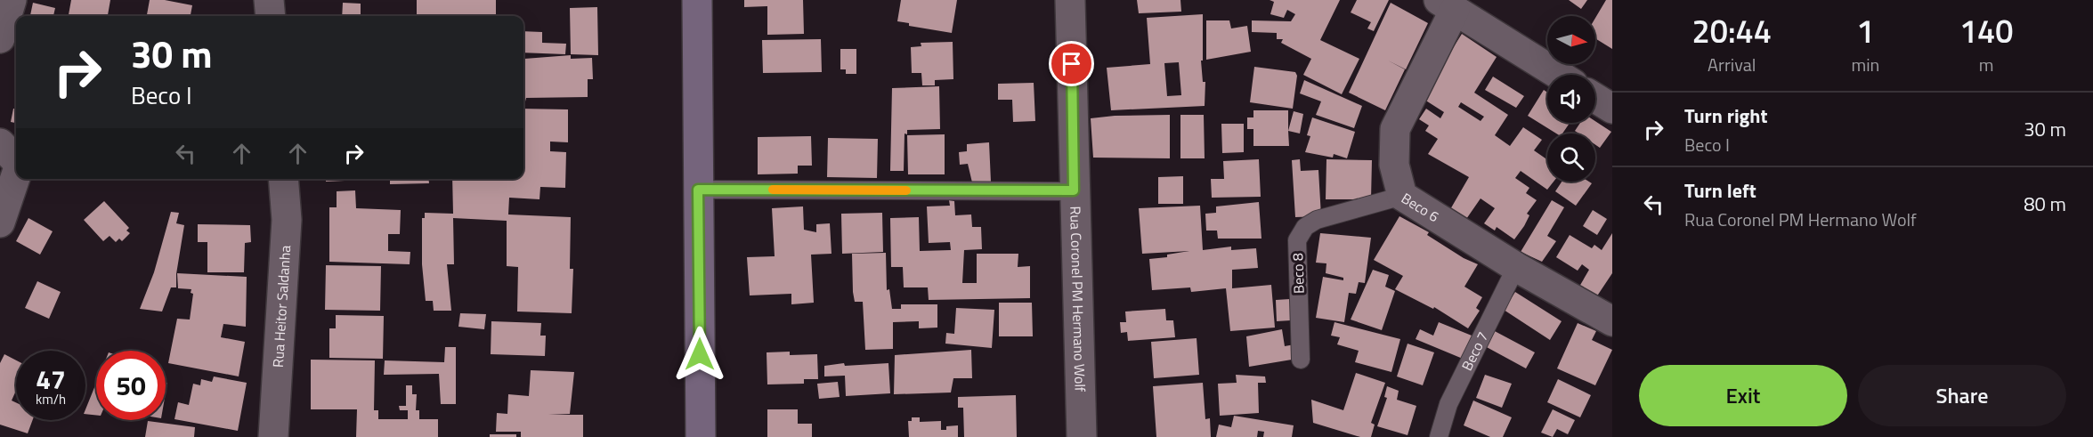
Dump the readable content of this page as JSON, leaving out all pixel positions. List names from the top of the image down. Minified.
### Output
{"streets":{"street":["Beco 6","Rua Coronel PM Hermano Wolf","Rua Heitor Saldanha"],"lane":["Beco 8","Beco 7"]},"crossings":[["Beco 6","Beco 8"],["Beco 6","Beco 7"]],"north":"right","page":{"eta":["20:44","Arrival","1","min","140","m"],"turn":["30 m","Beco I"],"list":[{"name":"Turn right","note":"Beco I","value":"30 m"},{"name":"Turn left","note":"Rua Coronel PM Hermano Wolf","value":"80 m"}],"speed":"47 km/h","limit":"50","buttons":["Exit","Share"]}}
